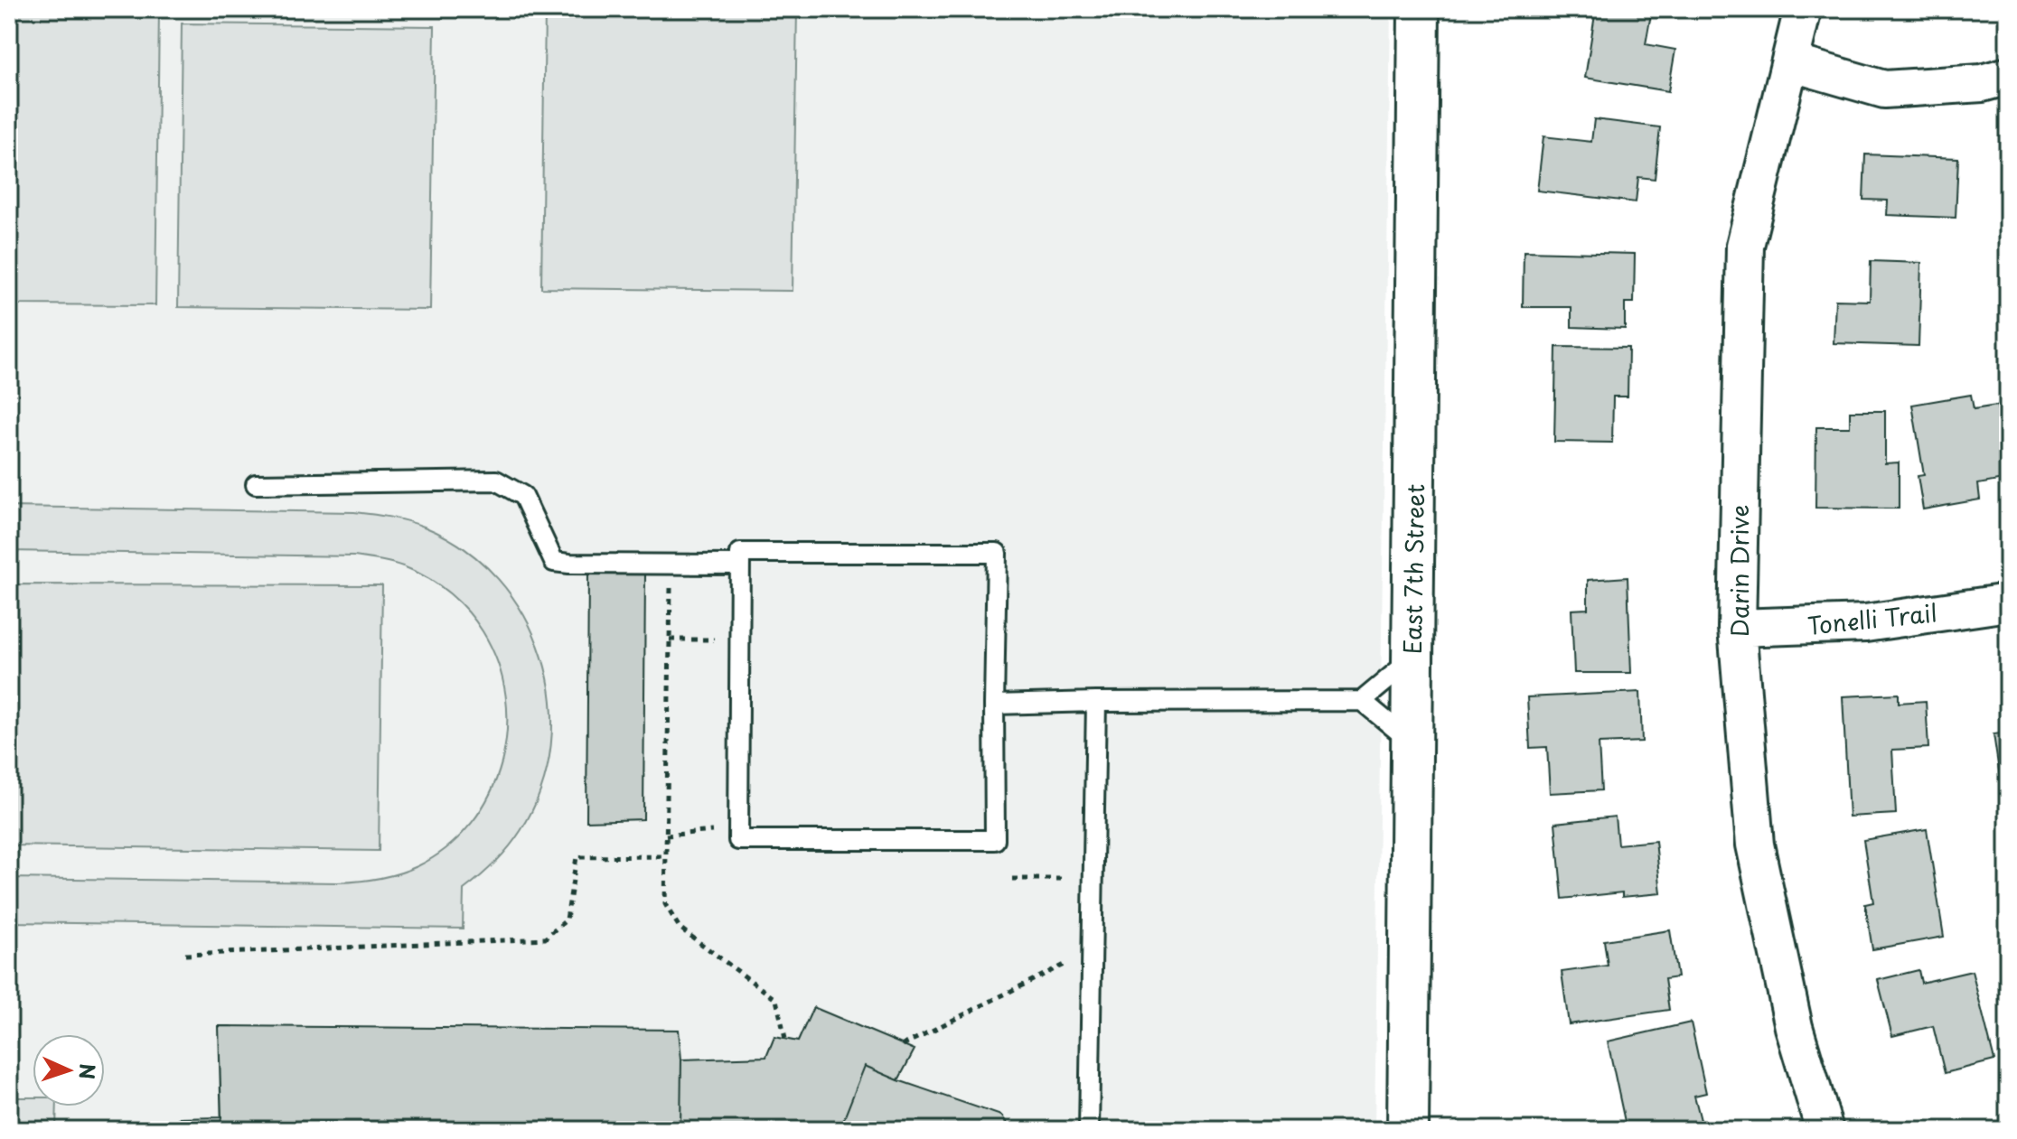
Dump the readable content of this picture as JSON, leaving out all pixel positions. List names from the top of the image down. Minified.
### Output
{"streets":{"street":["East 7th Street","Darin Drive","Tonelli Trail"]},"crossings":[["Darin Drive","Tonelli Trail"]],"north":"right"}
